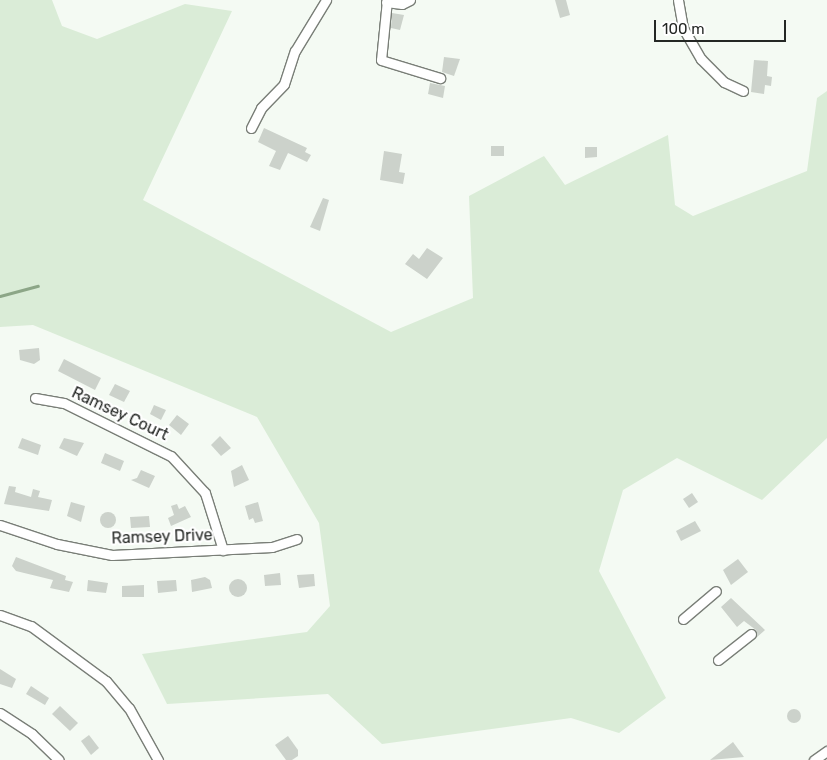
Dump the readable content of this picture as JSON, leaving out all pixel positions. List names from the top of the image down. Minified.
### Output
{"streets":{"street":["Ramsey Court","Ramsey Drive"]},"crossings":[["Ramsey Court","Ramsey Drive"]],"scale_bar":"100 m"}
